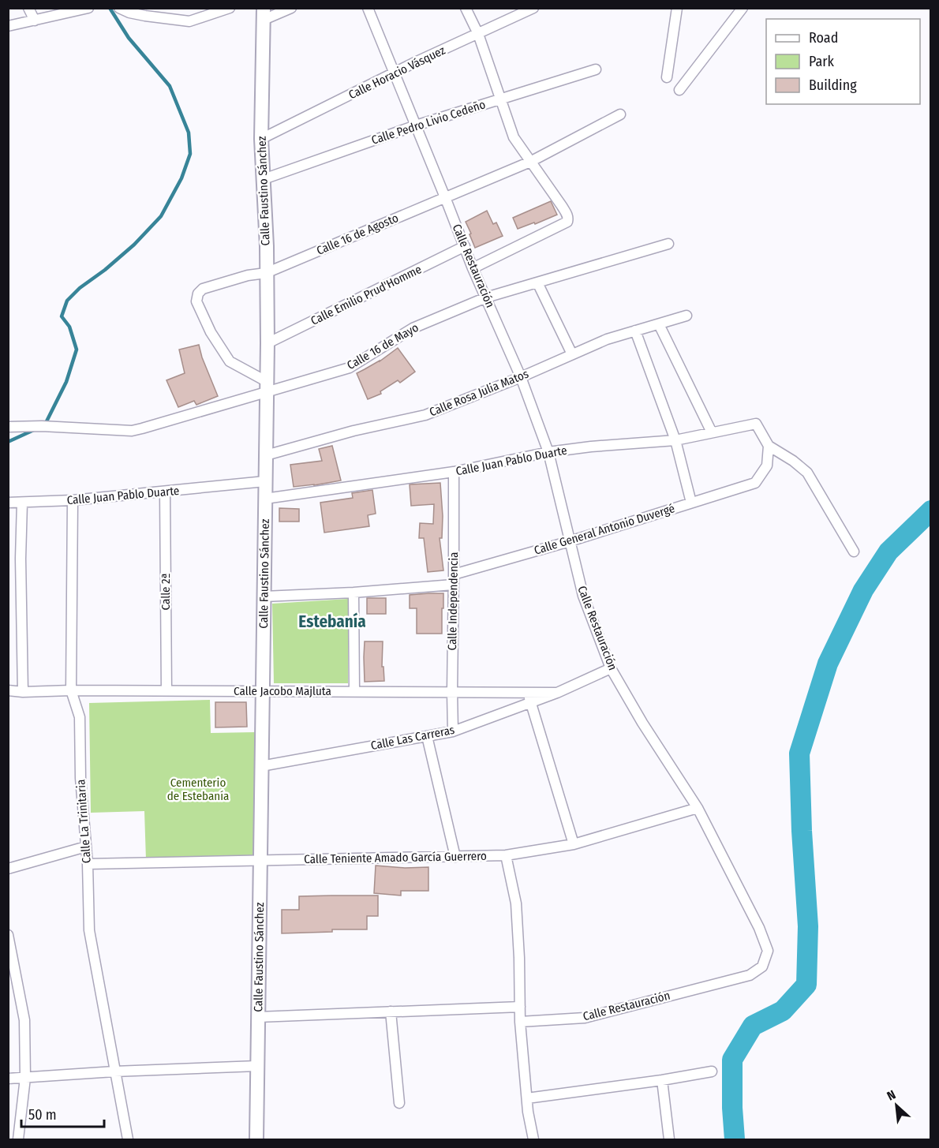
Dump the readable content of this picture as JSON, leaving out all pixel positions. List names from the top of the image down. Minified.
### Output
{"streets":{"street":["Calle Horacio Vásquez","Calle Pedro Livio Cedeño","Calle Faustino Sánchez","Calle 16 de Agosto","Calle Restauración","Calle Emilio Prud'Homme","Calle 16 de Mayo","Calle Rosa Julia Matos","Calle Juan Pablo Duarte","Calle General Antonio Duvergé","Calle 2ª","Calle Independencia","Calle Jacobo Majluta","Calle Las Carreras","Calle La Trinitaria","Calle Teniente Amado García Guerrero"]},"crossings":[["Calle Horacio Vásquez","Calle Faustino Sánchez"],["Calle Horacio Vásquez","Calle Restauración"],["Calle Pedro Livio Cedeño","Calle Faustino Sánchez"],["Calle Pedro Livio Cedeño","Calle Restauración"],["Calle Faustino Sánchez","Calle 16 de Agosto"],["Calle Faustino Sánchez","Calle Emilio Prud'Homme"],["Calle Faustino Sánchez","Calle 16 de Mayo"],["Calle Faustino Sánchez","Calle Rosa Julia Matos"],["Calle Faustino Sánchez","Calle Juan Pablo Duarte"],["Calle Faustino Sánchez","Calle Jacobo Majluta"],["Calle Faustino Sánchez","Calle Las Carreras"],["Calle Faustino Sánchez","Calle Teniente Amado García Guerrero"],["Calle 16 de Agosto","Calle Restauración"],["Calle 16 de Agosto","Calle 16 de Mayo"],["Calle Restauración","Calle Emilio Prud'Homme"],["Calle Restauración","Calle 16 de Mayo"],["Calle Restauración","Calle Rosa Julia Matos"],["Calle Restauración","Calle Juan Pablo Duarte"],["Calle Restauración","Calle General Antonio Duvergé"],["Calle Restauración","Calle Las Carreras"],["Calle Restauración","Calle Teniente Amado García Guerrero"],["Calle Juan Pablo Duarte","Calle General Antonio Duvergé"],["Calle Juan Pablo Duarte","Calle 2ª"],["Calle Juan Pablo Duarte","Calle Independencia"],["Calle Juan Pablo Duarte","Calle La Trinitaria"],["Calle General Antonio Duvergé","Calle Independencia"],["Calle 2ª","Calle Jacobo Majluta"],["Calle Independencia","Calle Jacobo Majluta"],["Calle Independencia","Calle Las Carreras"],["Calle Jacobo Majluta","Calle Las Carreras"],["Calle Jacobo Majluta","Calle La Trinitaria"],["Calle La Trinitaria","Calle Teniente Amado García Guerrero"]],"districts":["Estebanía"],"parks":["Cementerio de Estebanía"],"legend":["Road","Park","Building"],"scale_bar":"50 m","north":"top left"}
